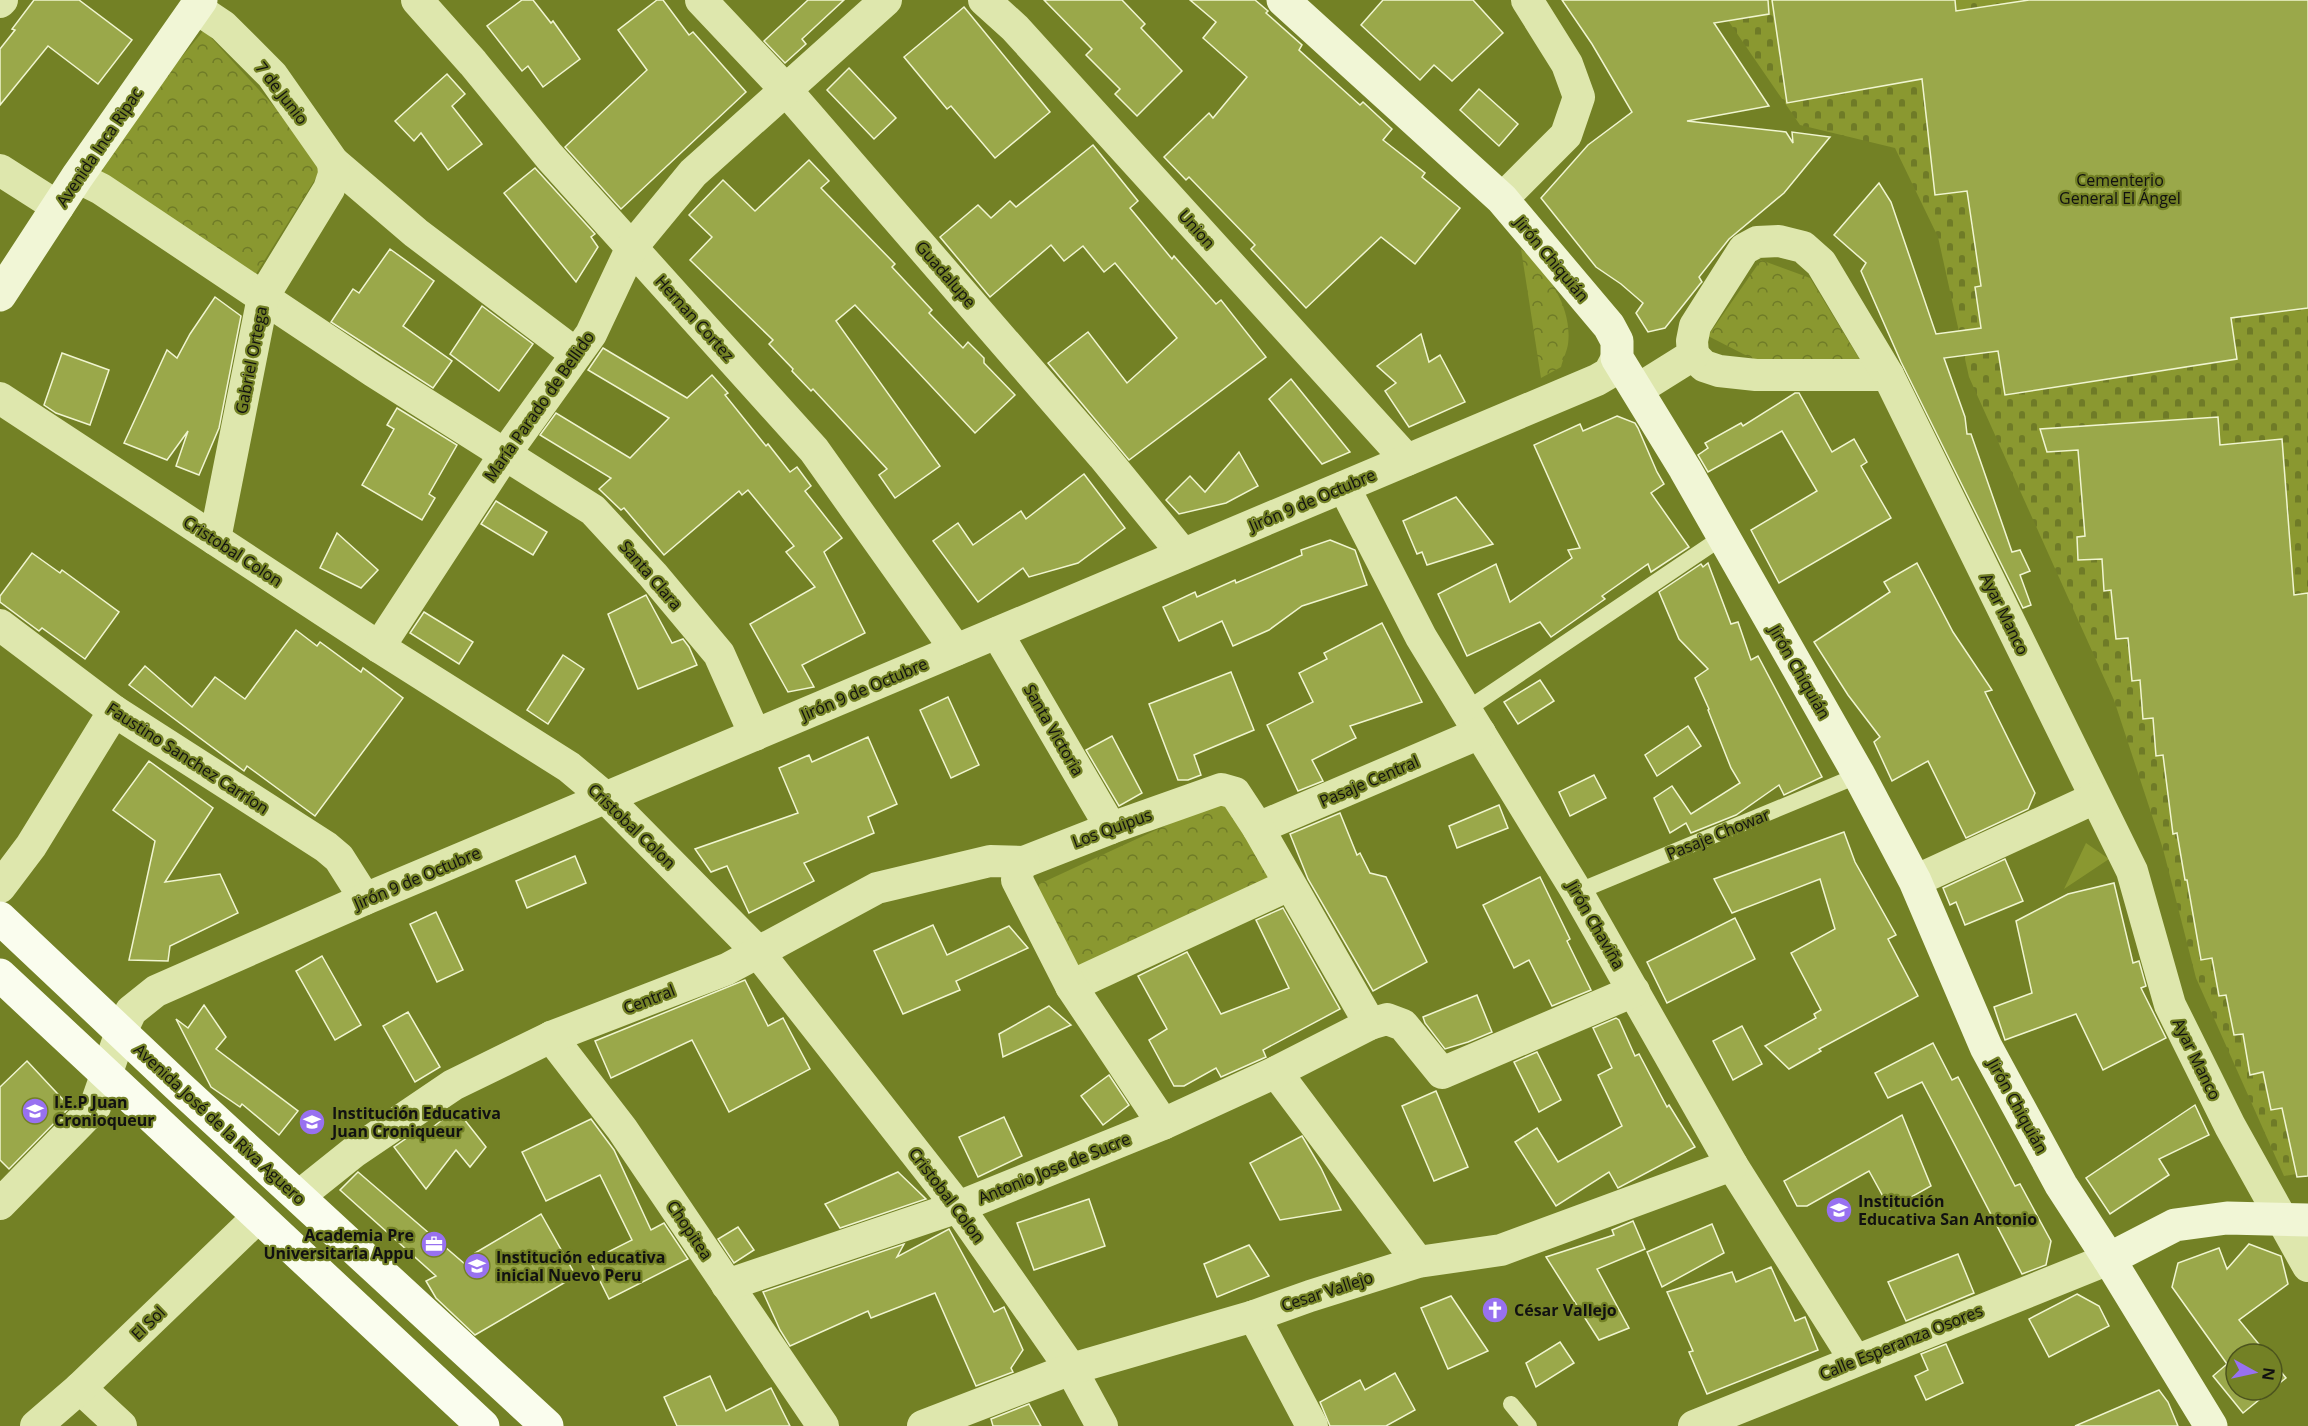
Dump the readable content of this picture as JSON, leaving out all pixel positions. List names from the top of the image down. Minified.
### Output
{"streets":{"main road":["Avenida José de la Riva Aguero"],"street":["7 de Junio","Avenida Inca Ripac","Union","Jirón Chiquián","Guadalupe","Hernan Cortez","Gabriel Ortega","María Parado de Bellido","Jirón 9 de Octubre","Cristobal Colon","Santa Clara","Ayar Manco","Santa Victoria","Faustino Sanchez Carrion","Pasaje Central","Los Quipus","Jirón Chaviña","Central","Antonio Jose de Sucre","Chopitea","Cesar Vallejo","El Sol","Calle Esperanza Osores"],"lane":["Pasaje Chowar"]},"crossings":[["7 de Junio","Avenida Inca Ripac"],["7 de Junio","Gabriel Ortega"],["7 de Junio","María Parado de Bellido"],["Avenida Inca Ripac","Santa Clara"],["Union","Jirón 9 de Octubre"],["Jirón Chiquián","Jirón 9 de Octubre"],["Jirón Chiquián","Pasaje Chowar"],["Jirón Chiquián","Calle Esperanza Osores"],["Guadalupe","María Parado de Bellido"],["Guadalupe","Jirón 9 de Octubre"],["Hernan Cortez","María Parado de Bellido"],["Hernan Cortez","Jirón 9 de Octubre"],["Gabriel Ortega","Cristobal Colon"],["Gabriel Ortega","Santa Clara"],["María Parado de Bellido","Cristobal Colon"],["María Parado de Bellido","Santa Clara"],["Jirón 9 de Octubre","Cristobal Colon"],["Jirón 9 de Octubre","Santa Clara"],["Jirón 9 de Octubre","Santa Victoria"],["Jirón 9 de Octubre","Faustino Sanchez Carrion"],["Jirón 9 de Octubre","Jirón Chaviña"],["Jirón 9 de Octubre","Avenida José de la Riva Aguero"],["Cristobal Colon","Central"],["Cristobal Colon","Antonio Jose de Sucre"],["Cristobal Colon","Cesar Vallejo"],["Santa Victoria","Los Quipus"],["Pasaje Central","Los Quipus"],["Pasaje Central","Jirón Chaviña"],["Los Quipus","Central"],["Los Quipus","Antonio Jose de Sucre"],["Pasaje Chowar","Jirón Chaviña"],["Jirón Chaviña","Cesar Vallejo"],["Jirón Chaviña","Calle Esperanza Osores"],["Central","Avenida José de la Riva Aguero"],["Central","Chopitea"],["Antonio Jose de Sucre","Chopitea"]],"parks":["Cementerio General El Ángel"],"places":{"school or university":["I.E.P Juan Cronioqueur","Institución Educativa Juan Croniqueur","Institución Educativa San Antonio","Institución educativa inicial Nuevo Peru"],"office":["Academia Pre Universitaria Appu"],"church":["César Vallejo"]},"north":"right"}
